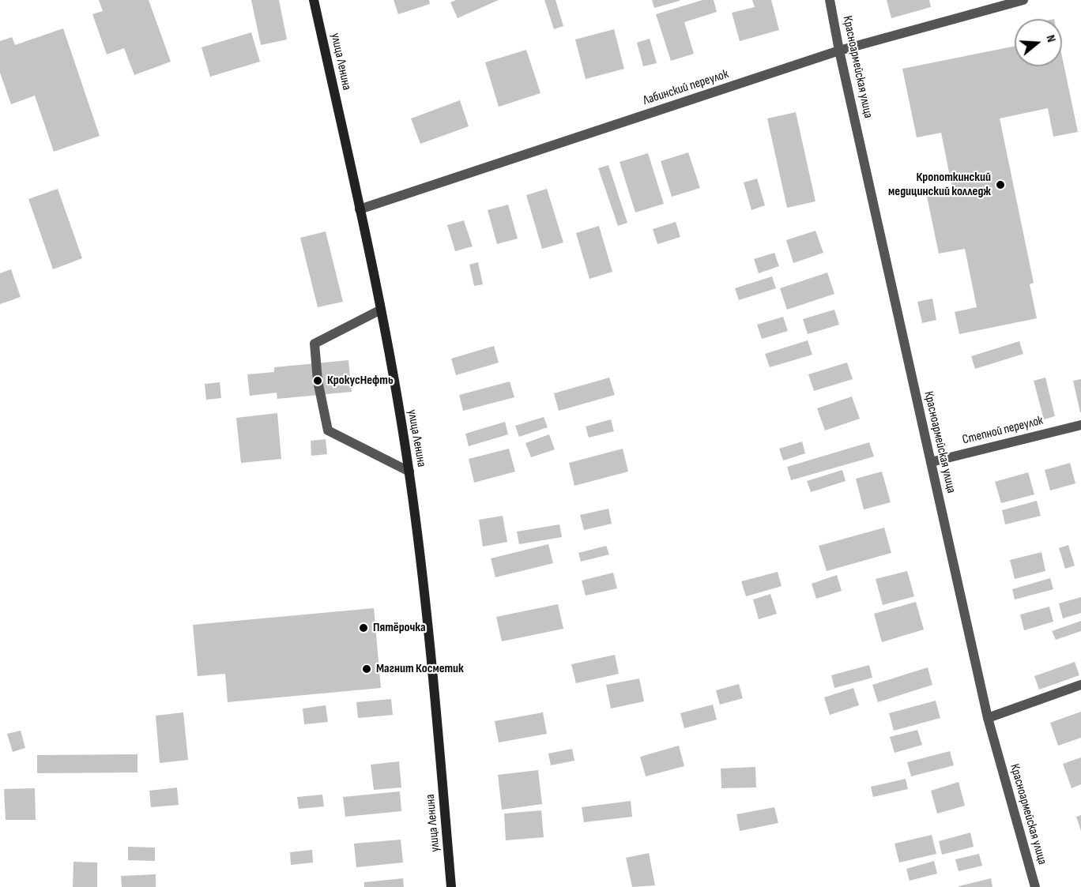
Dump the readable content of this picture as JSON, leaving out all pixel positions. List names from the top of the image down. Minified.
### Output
{"streets":{"main road":["улица Ленина"],"street":["Красноармейская улица","Лабинский переулок","Степной переулок"]},"crossings":[["улица Ленина","Лабинский переулок"],["Красноармейская улица","Лабинский переулок"],["Красноармейская улица","Степной переулок"]],"places":["Кропоткинский медицинский колледж","КрокусНефть","Пятёрочка","Магнит Косметик"],"north":"right"}
